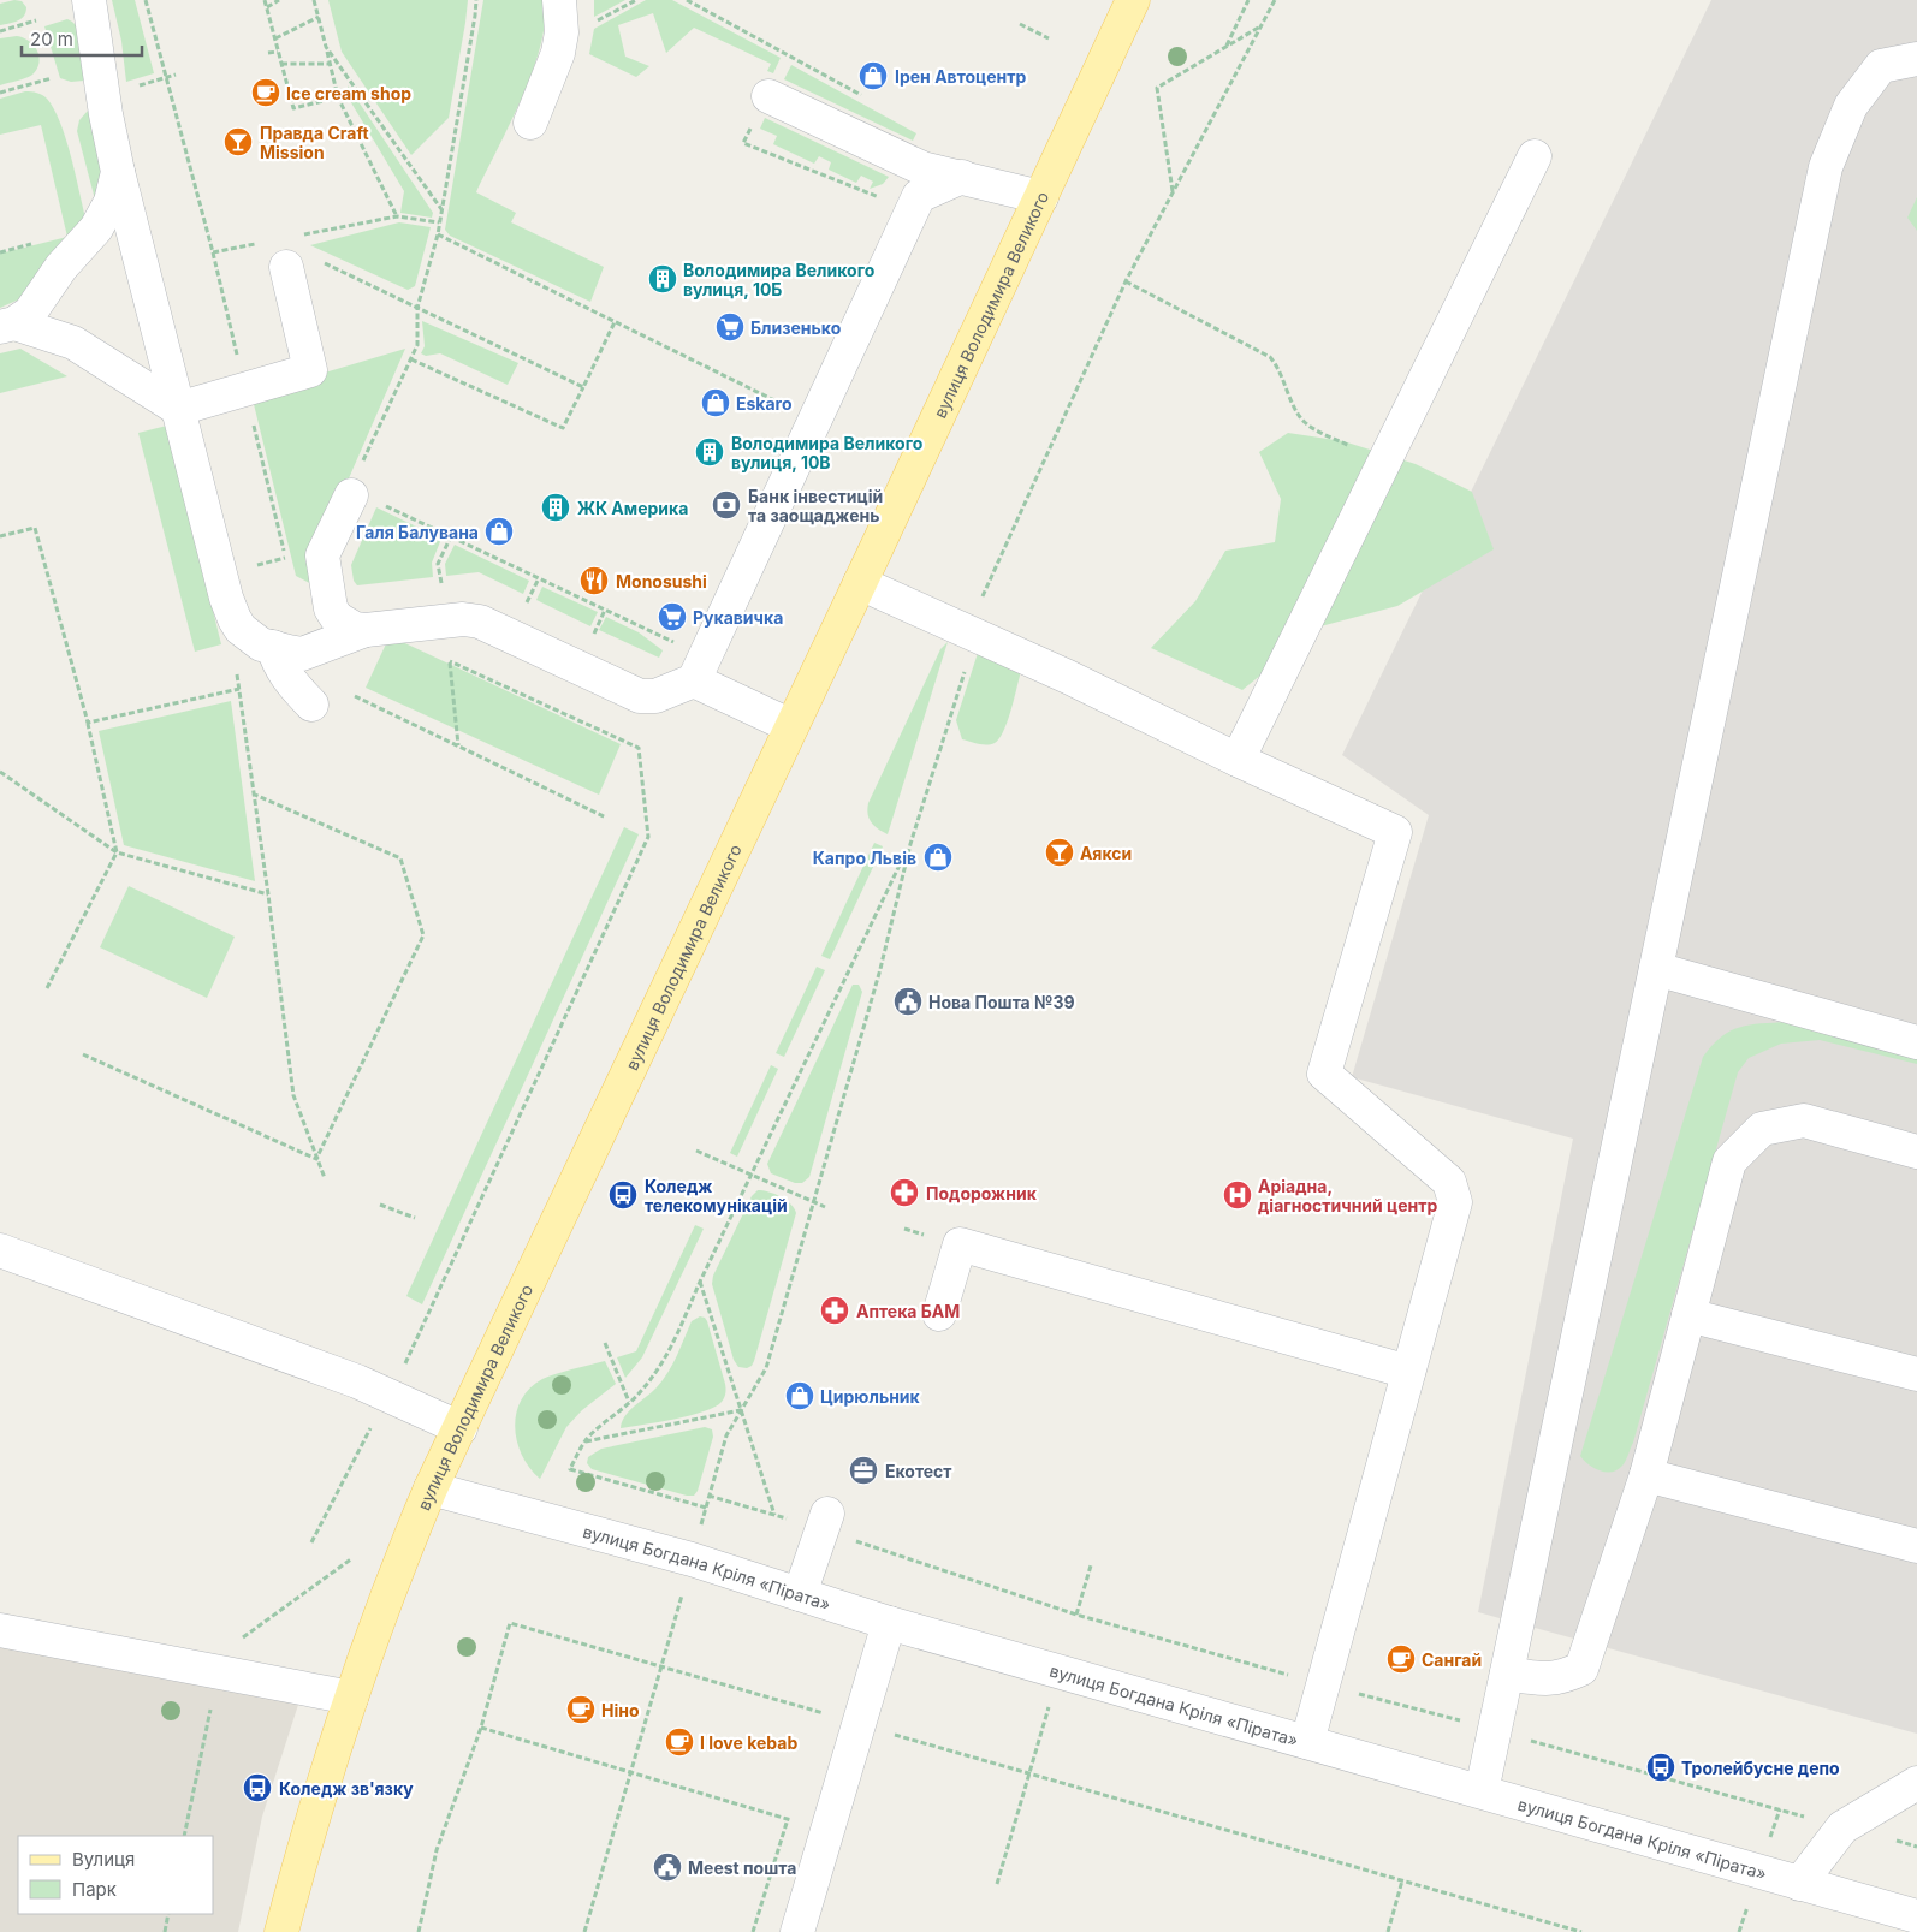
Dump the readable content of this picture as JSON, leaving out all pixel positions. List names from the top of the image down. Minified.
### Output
{"streets":{"main road":["вулиця Володимира Великого"],"street":["вулиця Богдана Кріля «Пірата»"]},"crossings":[["вулиця Володимира Великого","вулиця Богдана Кріля «Пірата»"]],"places":{"shop":["Ірен Автоцентр","Eskaro","Галя Балувана","Капро Львів","Цирюльник"],"cafe":["Ice cream shop","Сангай","Ніно","I love kebab"],"bar":["Правда Craft Mission","Аякси"],"building":["Володимира Великого вулиця, 10Б","Володимира Великого вулиця, 10В","ЖК Америка"],"supermarket":["Близенько","Рукавичка"],"bank":["Банк інвестицій та заощаджень"],"restaurant":["Monosushi"],"public building":["Нова Пошта №39","Meest пошта"],"pharmacy":["Подорожник","Аптека БАМ"],"bus stop":["Коледж телекомунікацій","Тролейбусне депо","Коледж зв'язку"],"hospital":["Аріадна, діагностичний центр"],"office":["Екотест"]},"legend":["Вулиця","Парк"],"scale_bar":"20 m"}
